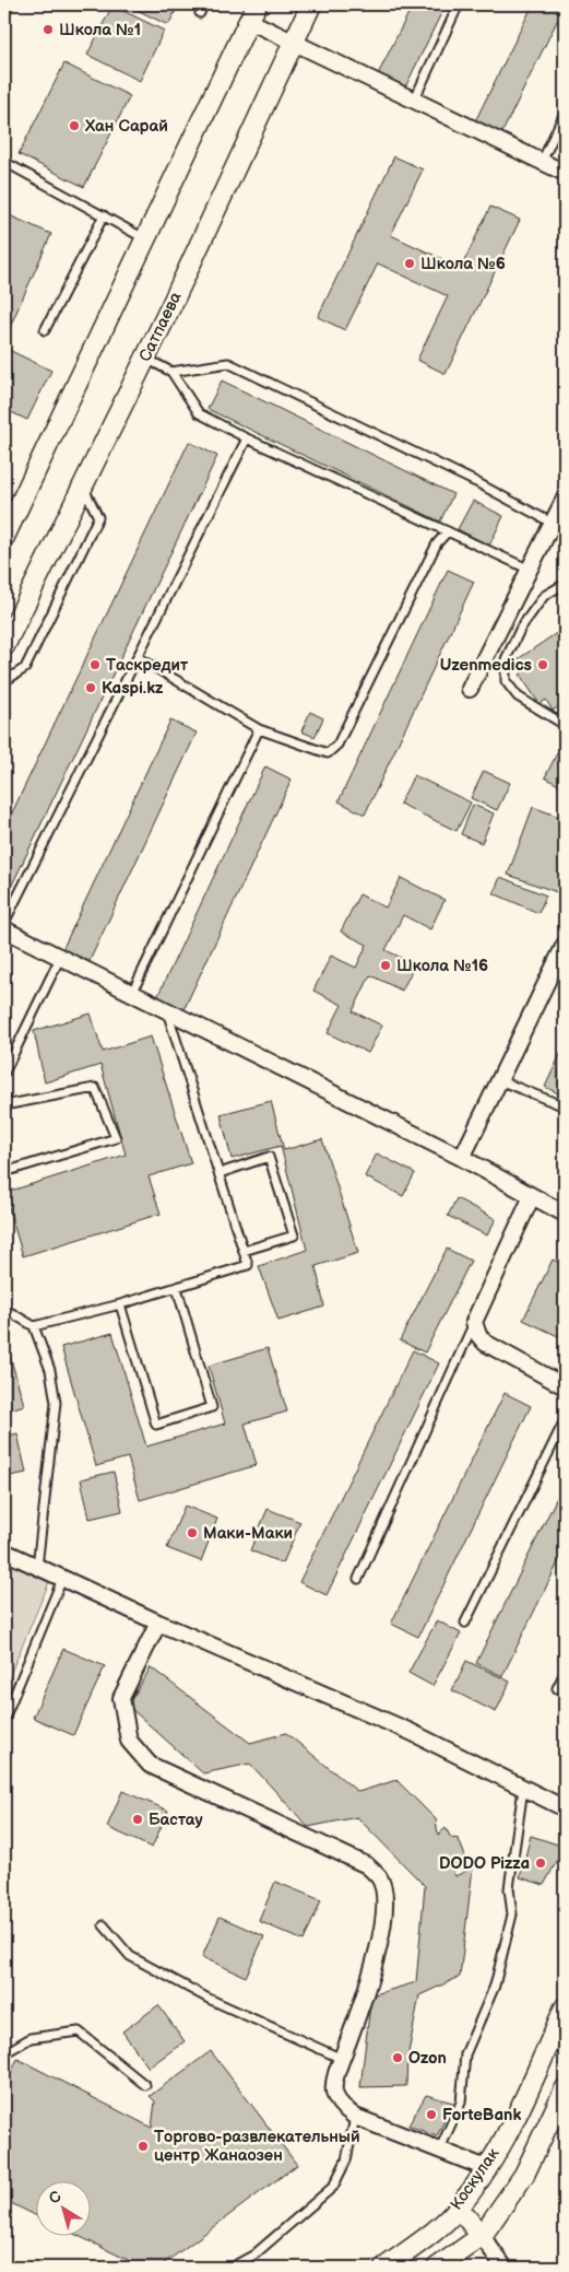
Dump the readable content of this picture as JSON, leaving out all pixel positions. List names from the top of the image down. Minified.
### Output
{"streets":{"street":["Сатпаева","Коскулак"]},"places":["Школа №1","Хан Сарай","Школа №6","Таскредит","Uzenmedics","Kaspi.kz","Школа №16","Маки-Маки","Бастау","DODO Pizza","Ozon","ForteBank","Торгово-развлекательный центр Жанаозен"],"north":"top left"}
